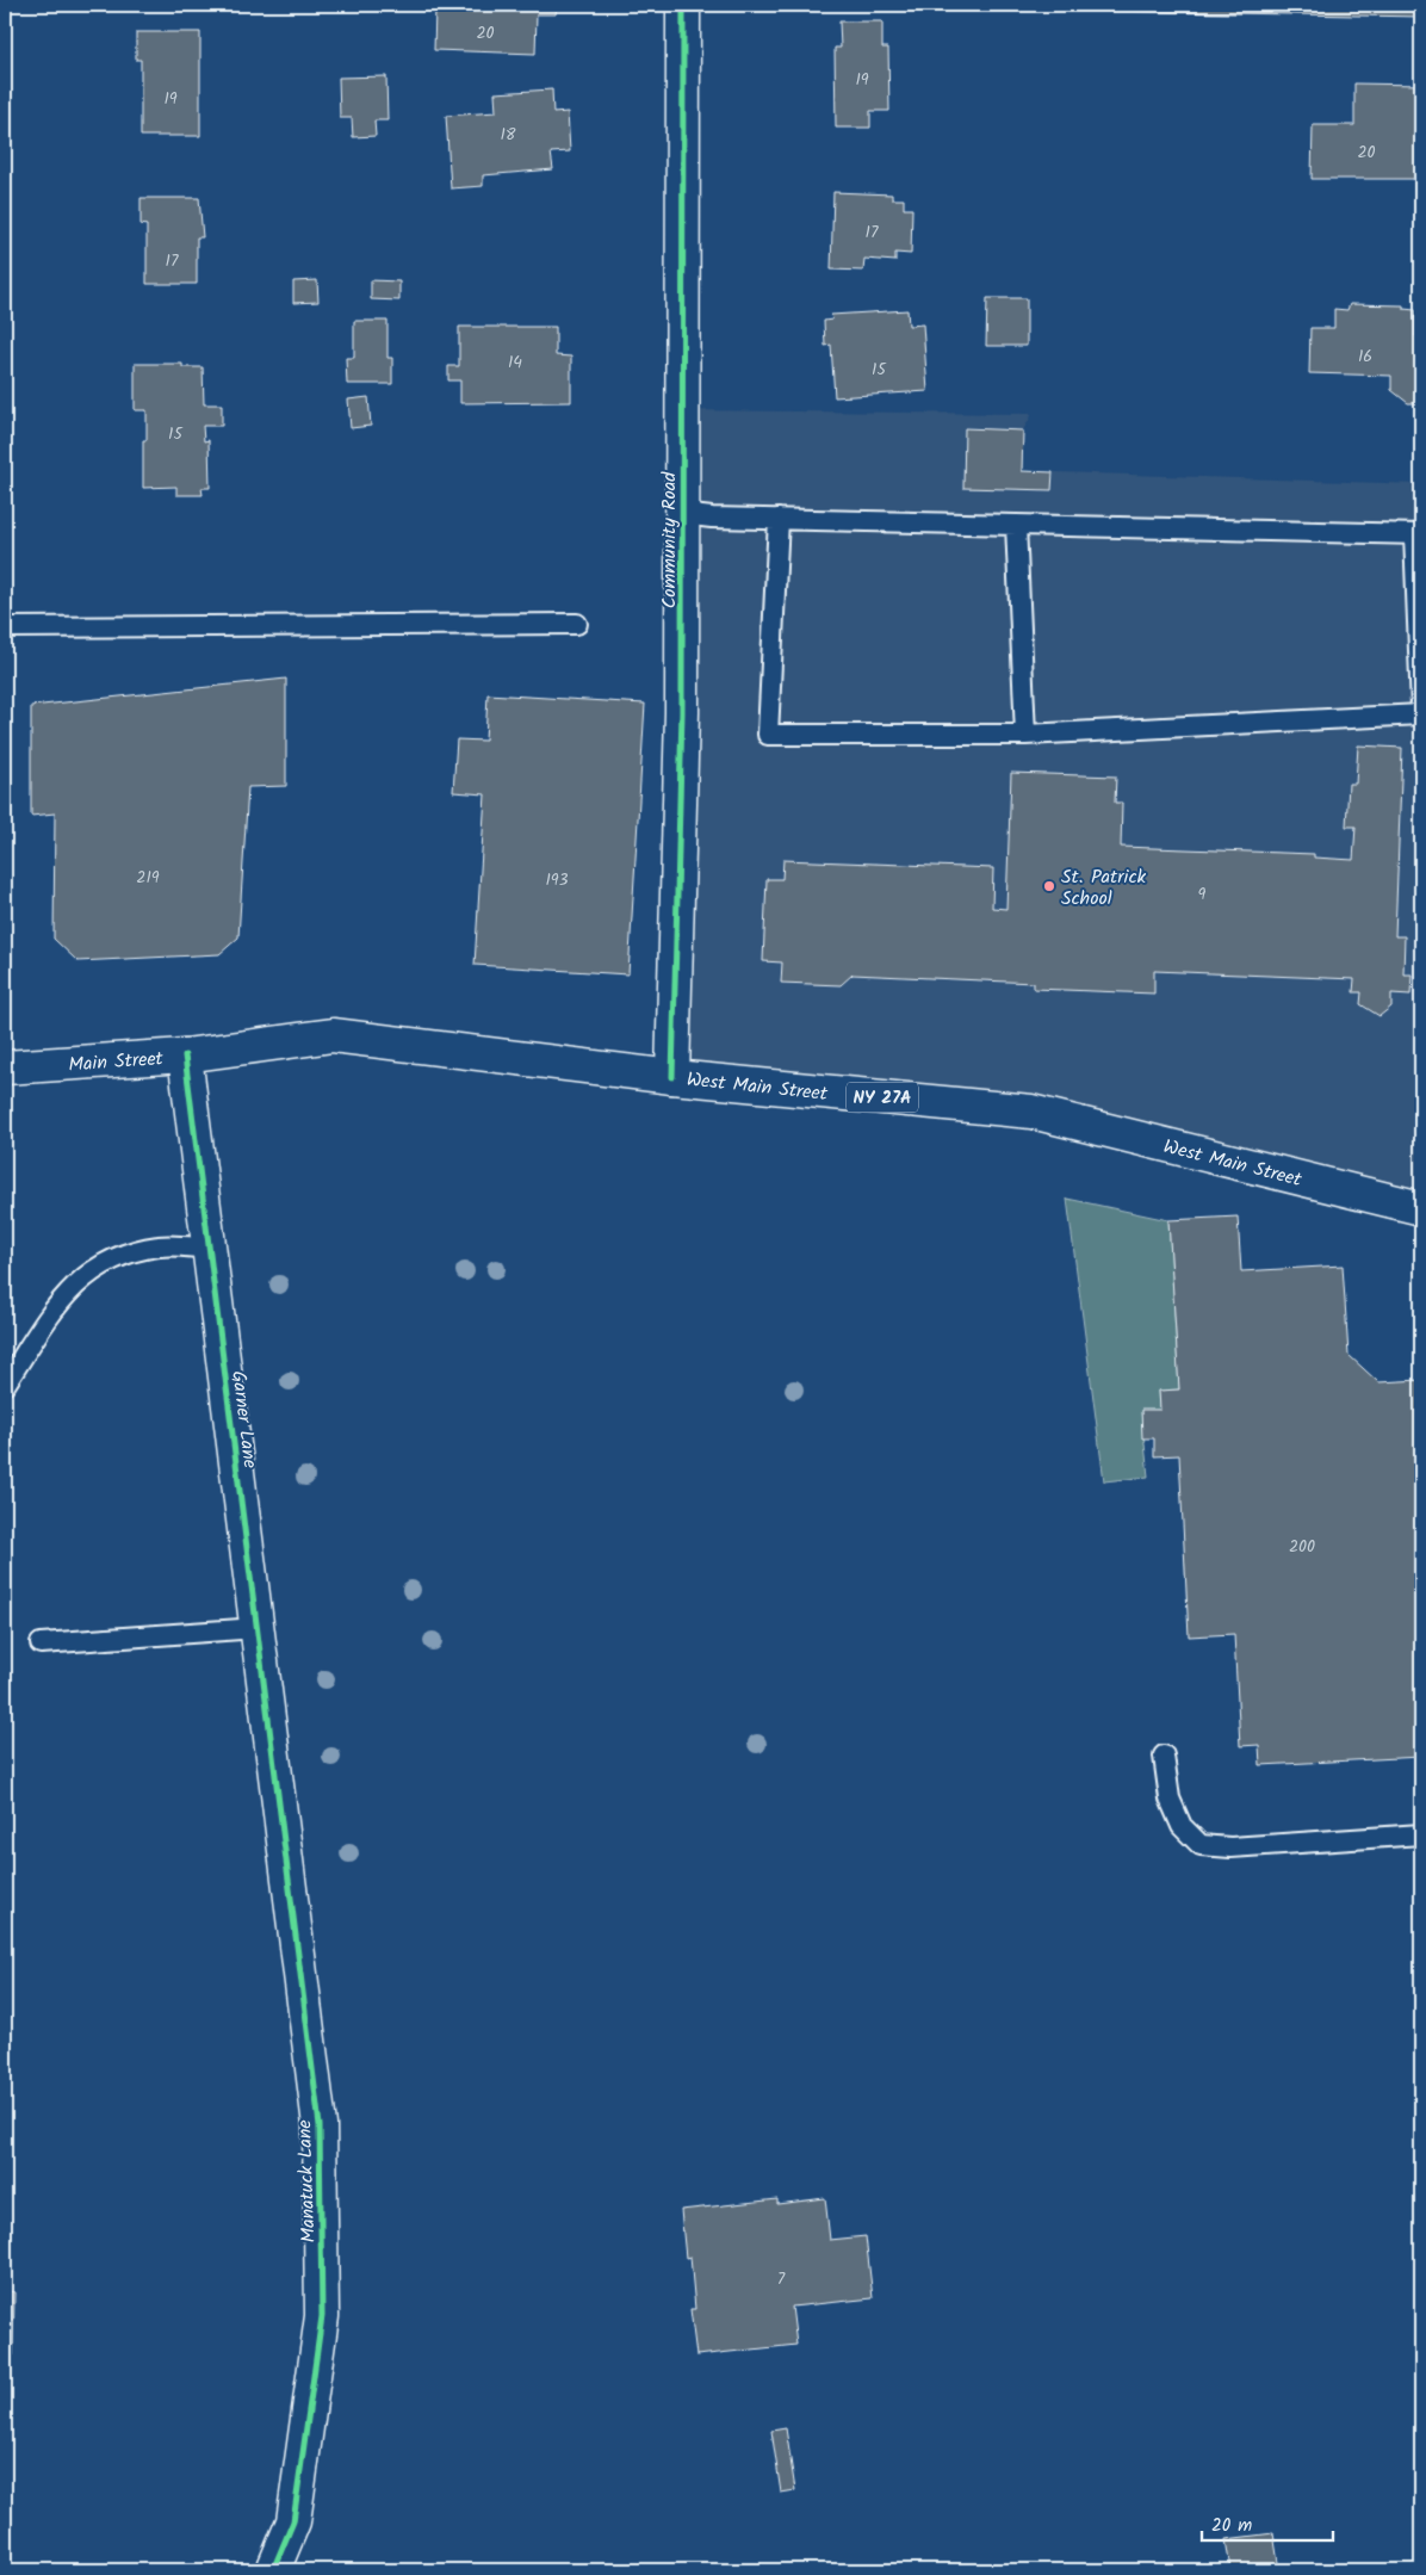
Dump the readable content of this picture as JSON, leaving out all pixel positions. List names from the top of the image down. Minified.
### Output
{"streets":{"street":["Community Road","Main Street","West Main Street","NY 27A","Garner Lane","Manatuck Lane"]},"crossings":[["Community Road","West Main Street"],["Main Street","West Main Street"],["Main Street","Garner Lane"],["Garner Lane","Manatuck Lane"]],"places":["St. Patrick School"],"house_numbers":["20","19","19","18","20","17","17","16","14","15","15","219","193","9","200","7"],"scale_bar":"20 m"}
